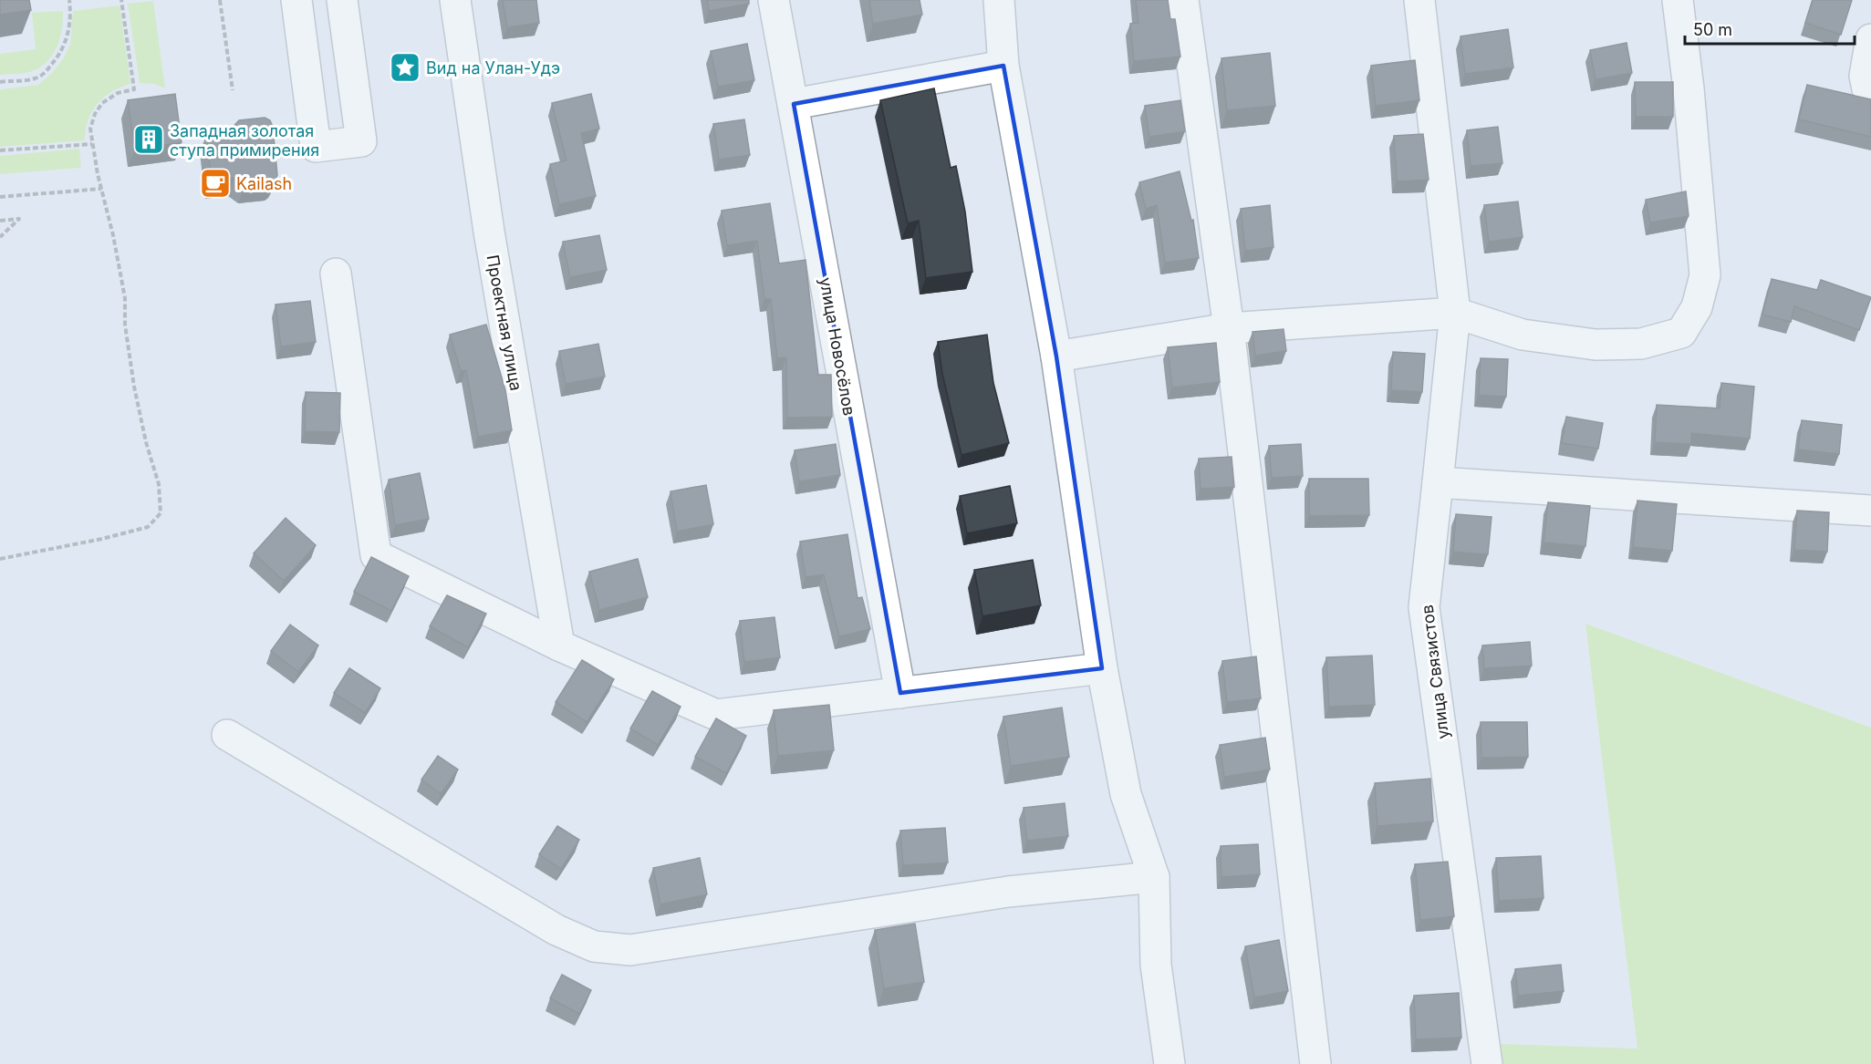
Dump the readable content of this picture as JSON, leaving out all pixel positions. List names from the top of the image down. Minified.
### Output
{"streets":{"street":["Проектная улица","улица Новосёлов","улица Связистов"]},"places":{"place":["Вид на Улан-Удэ"],"building":["Западная золотая ступа примирения"],"cafe":["Kailash"]},"scale_bar":"50 m"}
